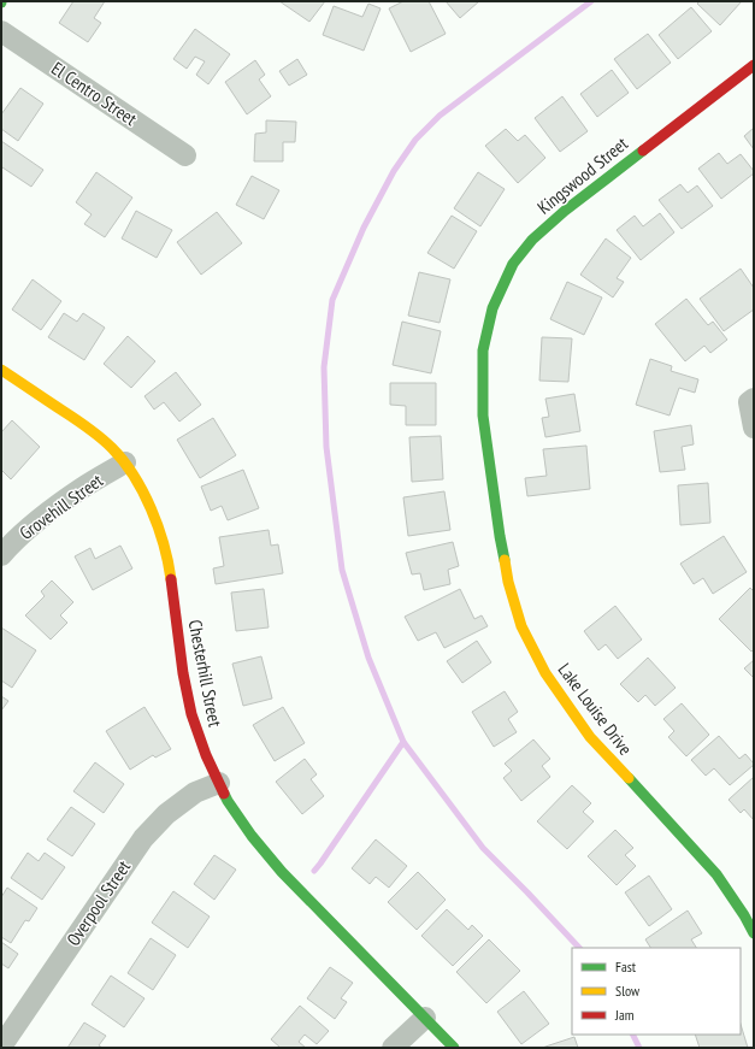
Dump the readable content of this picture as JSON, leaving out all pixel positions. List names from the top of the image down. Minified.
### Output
{"streets":{"street":["El Centro Street","Kingswood Street","Grovehill Street","Chesterhill Street","Lake Louise Drive","Overpool Street"]},"crossings":[["Kingswood Street","Lake Louise Drive"],["Grovehill Street","Chesterhill Street"],["Chesterhill Street","Overpool Street"]],"legend":["Fast","Slow","Jam"]}
